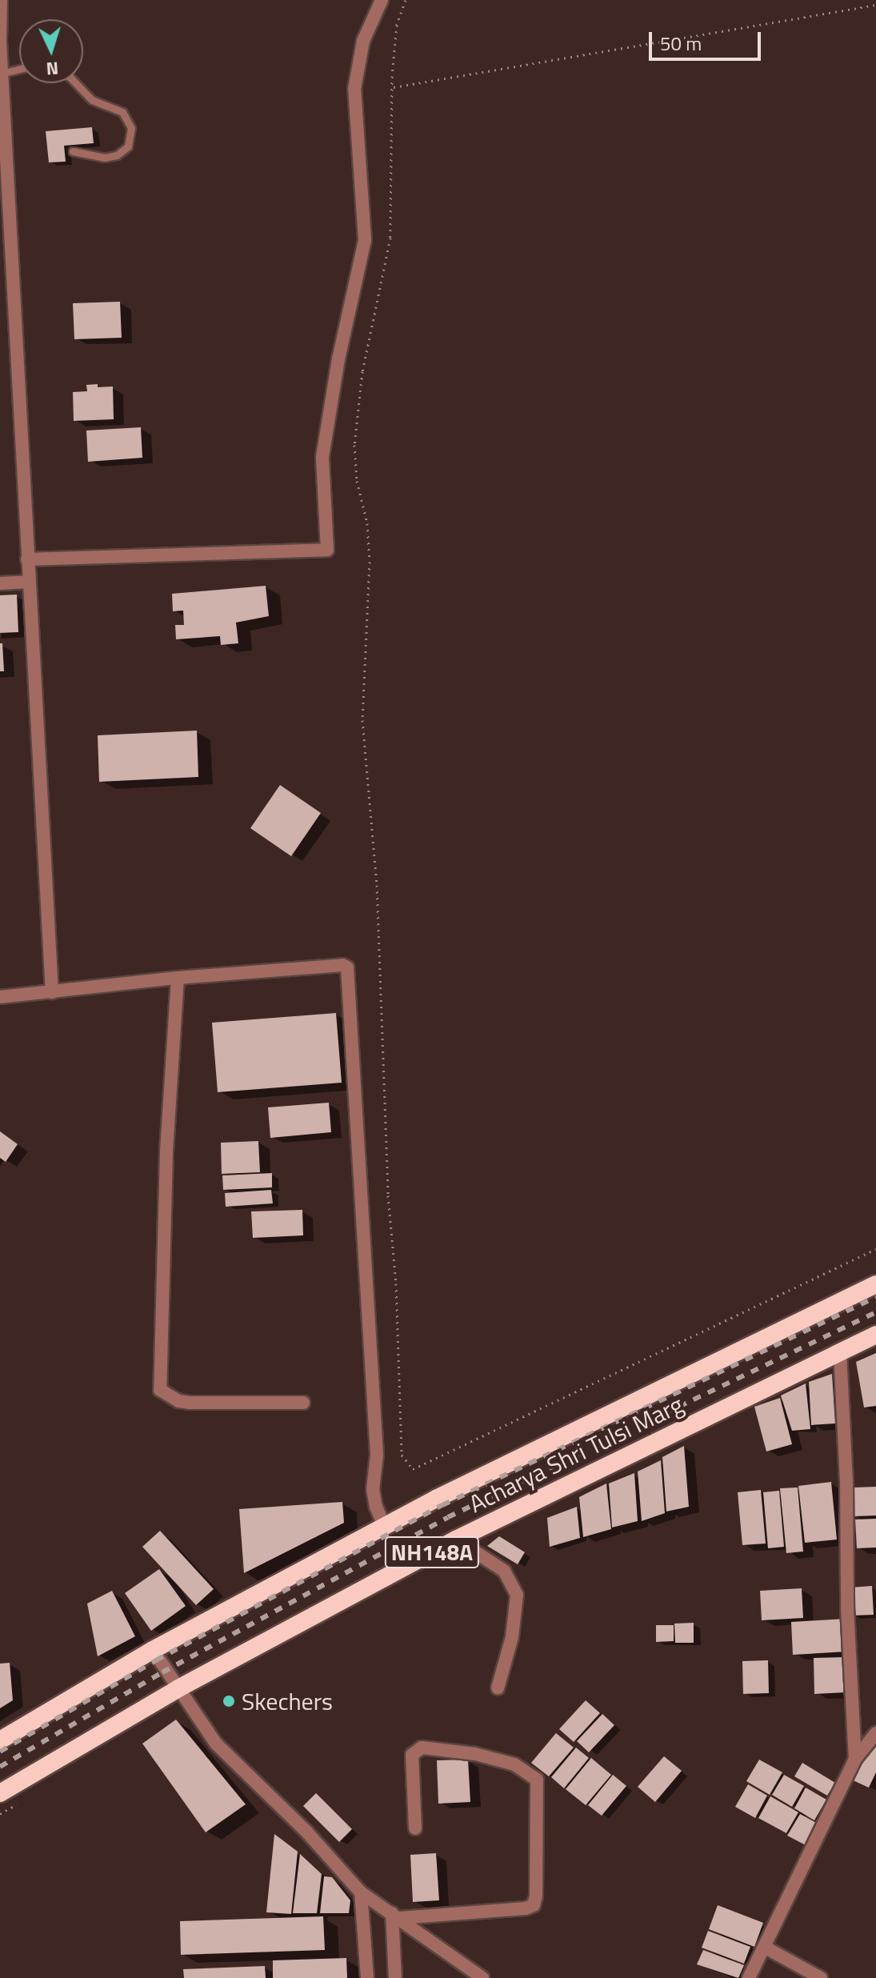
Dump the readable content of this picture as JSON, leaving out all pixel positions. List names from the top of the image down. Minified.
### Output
{"streets":{"highway":["Acharya Shri Tulsi Marg","NH148A"]},"places":["Skechers"],"scale_bar":"50 m","north":"bottom"}
